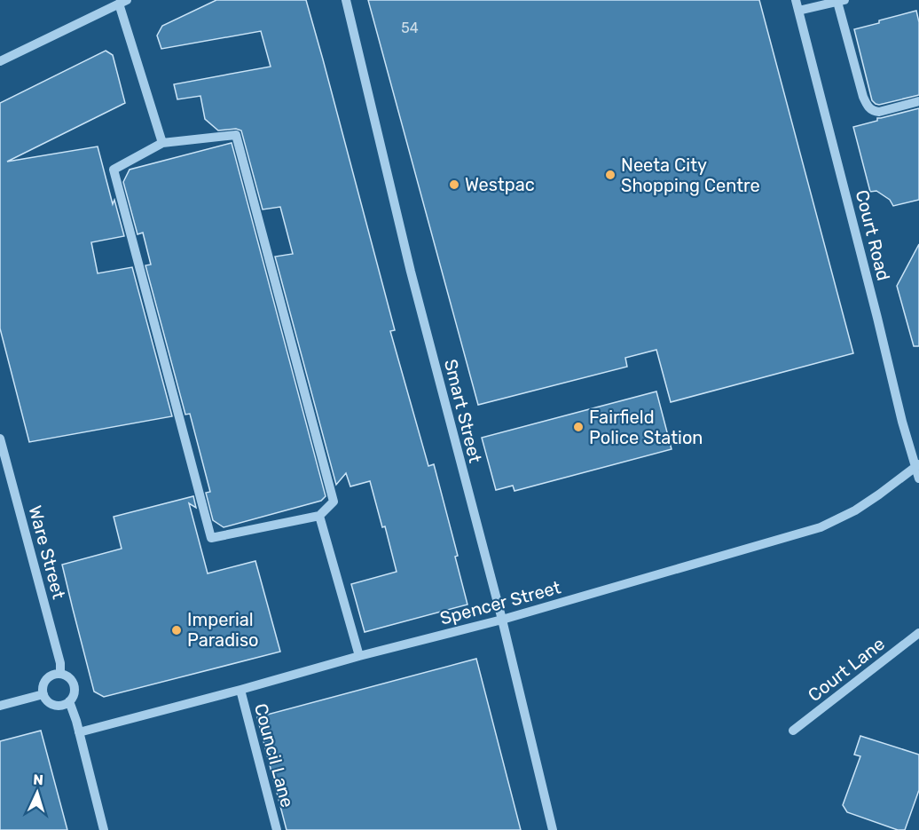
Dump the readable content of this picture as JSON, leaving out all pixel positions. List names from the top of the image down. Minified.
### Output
{"streets":{"street":["Court Road","Smart Street","Ware Street","Spencer Street","Court Lane","Council Lane"]},"crossings":[["Court Road","Spencer Street"],["Smart Street","Spencer Street"],["Spencer Street","Council Lane"]],"places":["Neeta City Shopping Centre","Westpac","Fairfield Police Station","Imperial Paradiso"],"house_numbers":["54"],"north":"top"}
